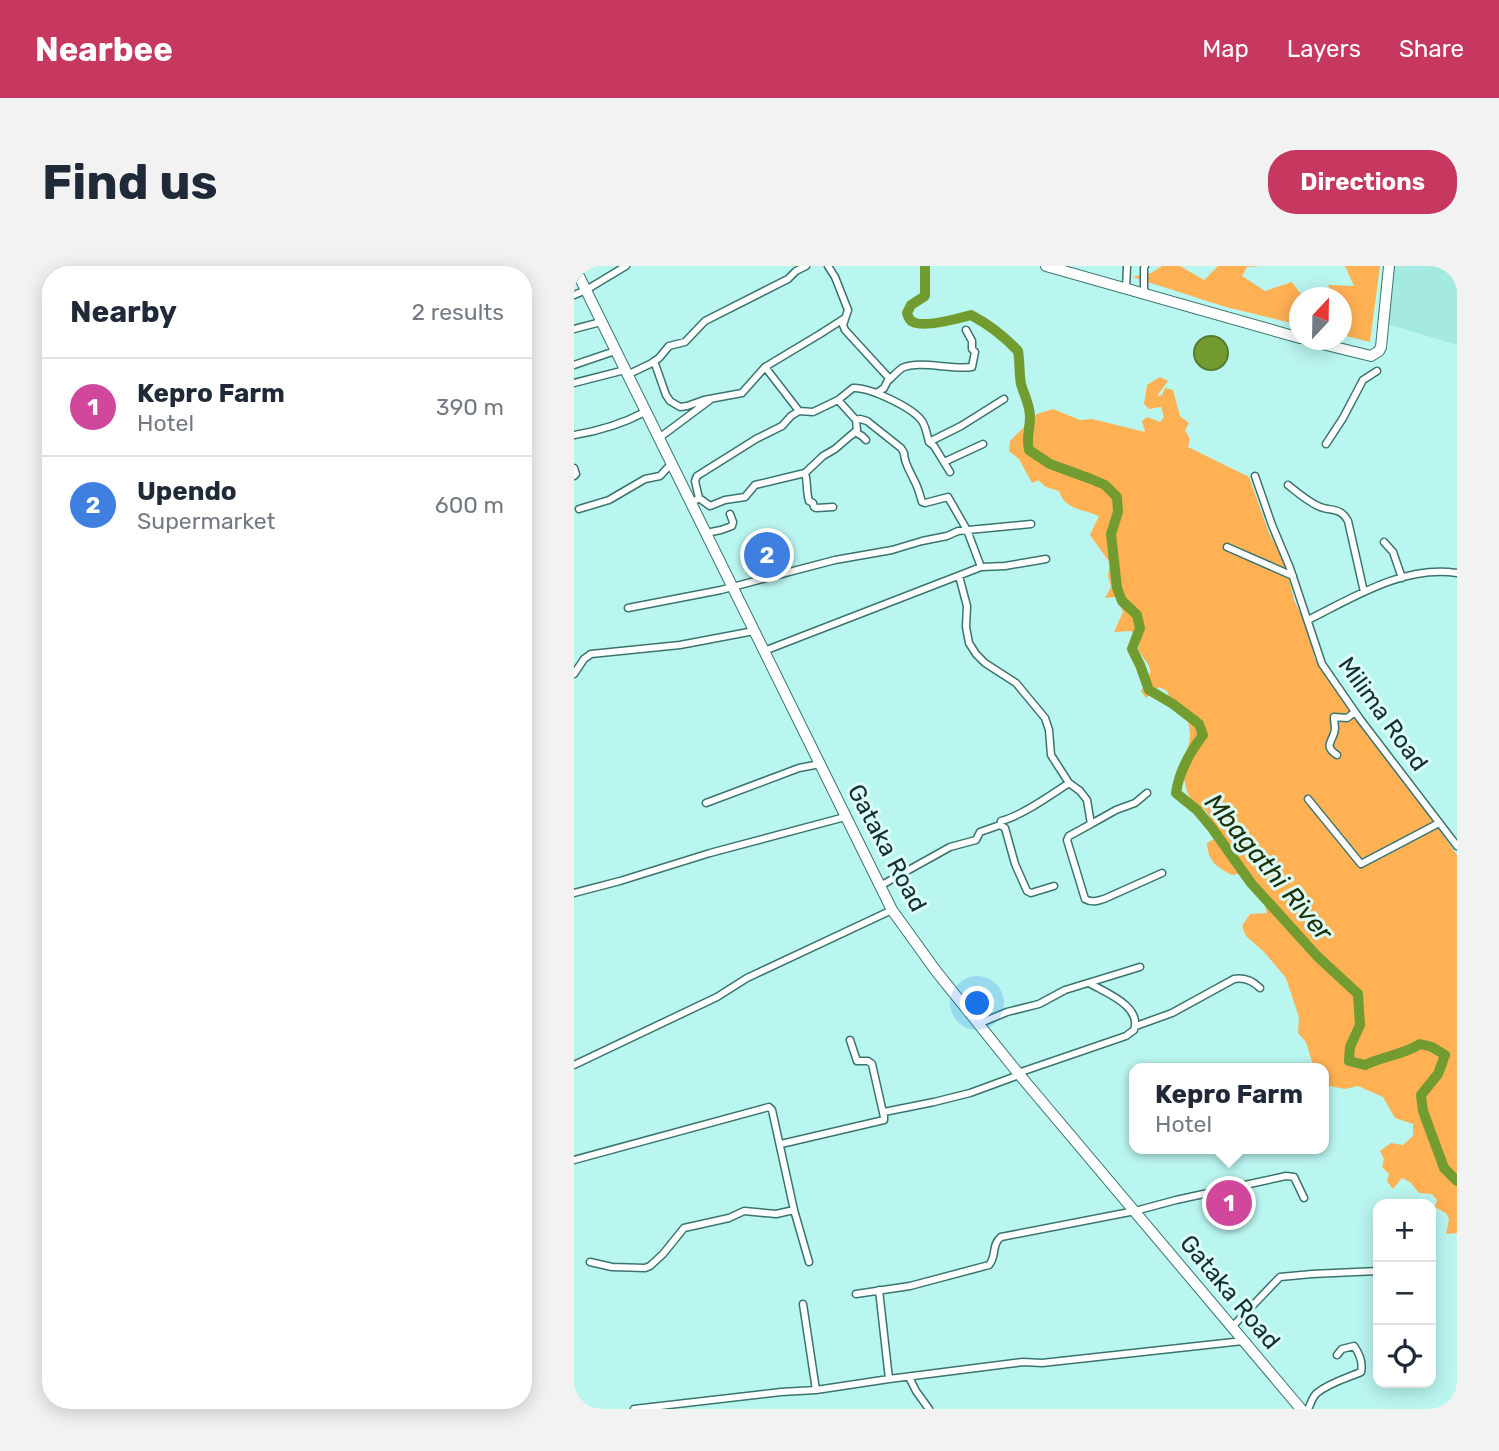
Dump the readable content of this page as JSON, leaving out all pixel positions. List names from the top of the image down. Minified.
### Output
{"streets":{"street":["Milima Road","Gataka Road"]},"water":["Mbagathi River"],"north":"top","page":{"header":"Nearbee","nav":["Map","Layers","Share"],"buttons":"Directions","title":"Find us","heading":["Nearby","2 results"],"list":[{"mark":"1","name":"Kepro Farm","note":"Hotel","value":"390 m"},{"mark":"2","name":"Upendo","note":"Supermarket","value":"600 m"}],"pins":["2","1"],"popup":["Kepro Farm","Hotel"],"map_buttons":["+","−"]}}
